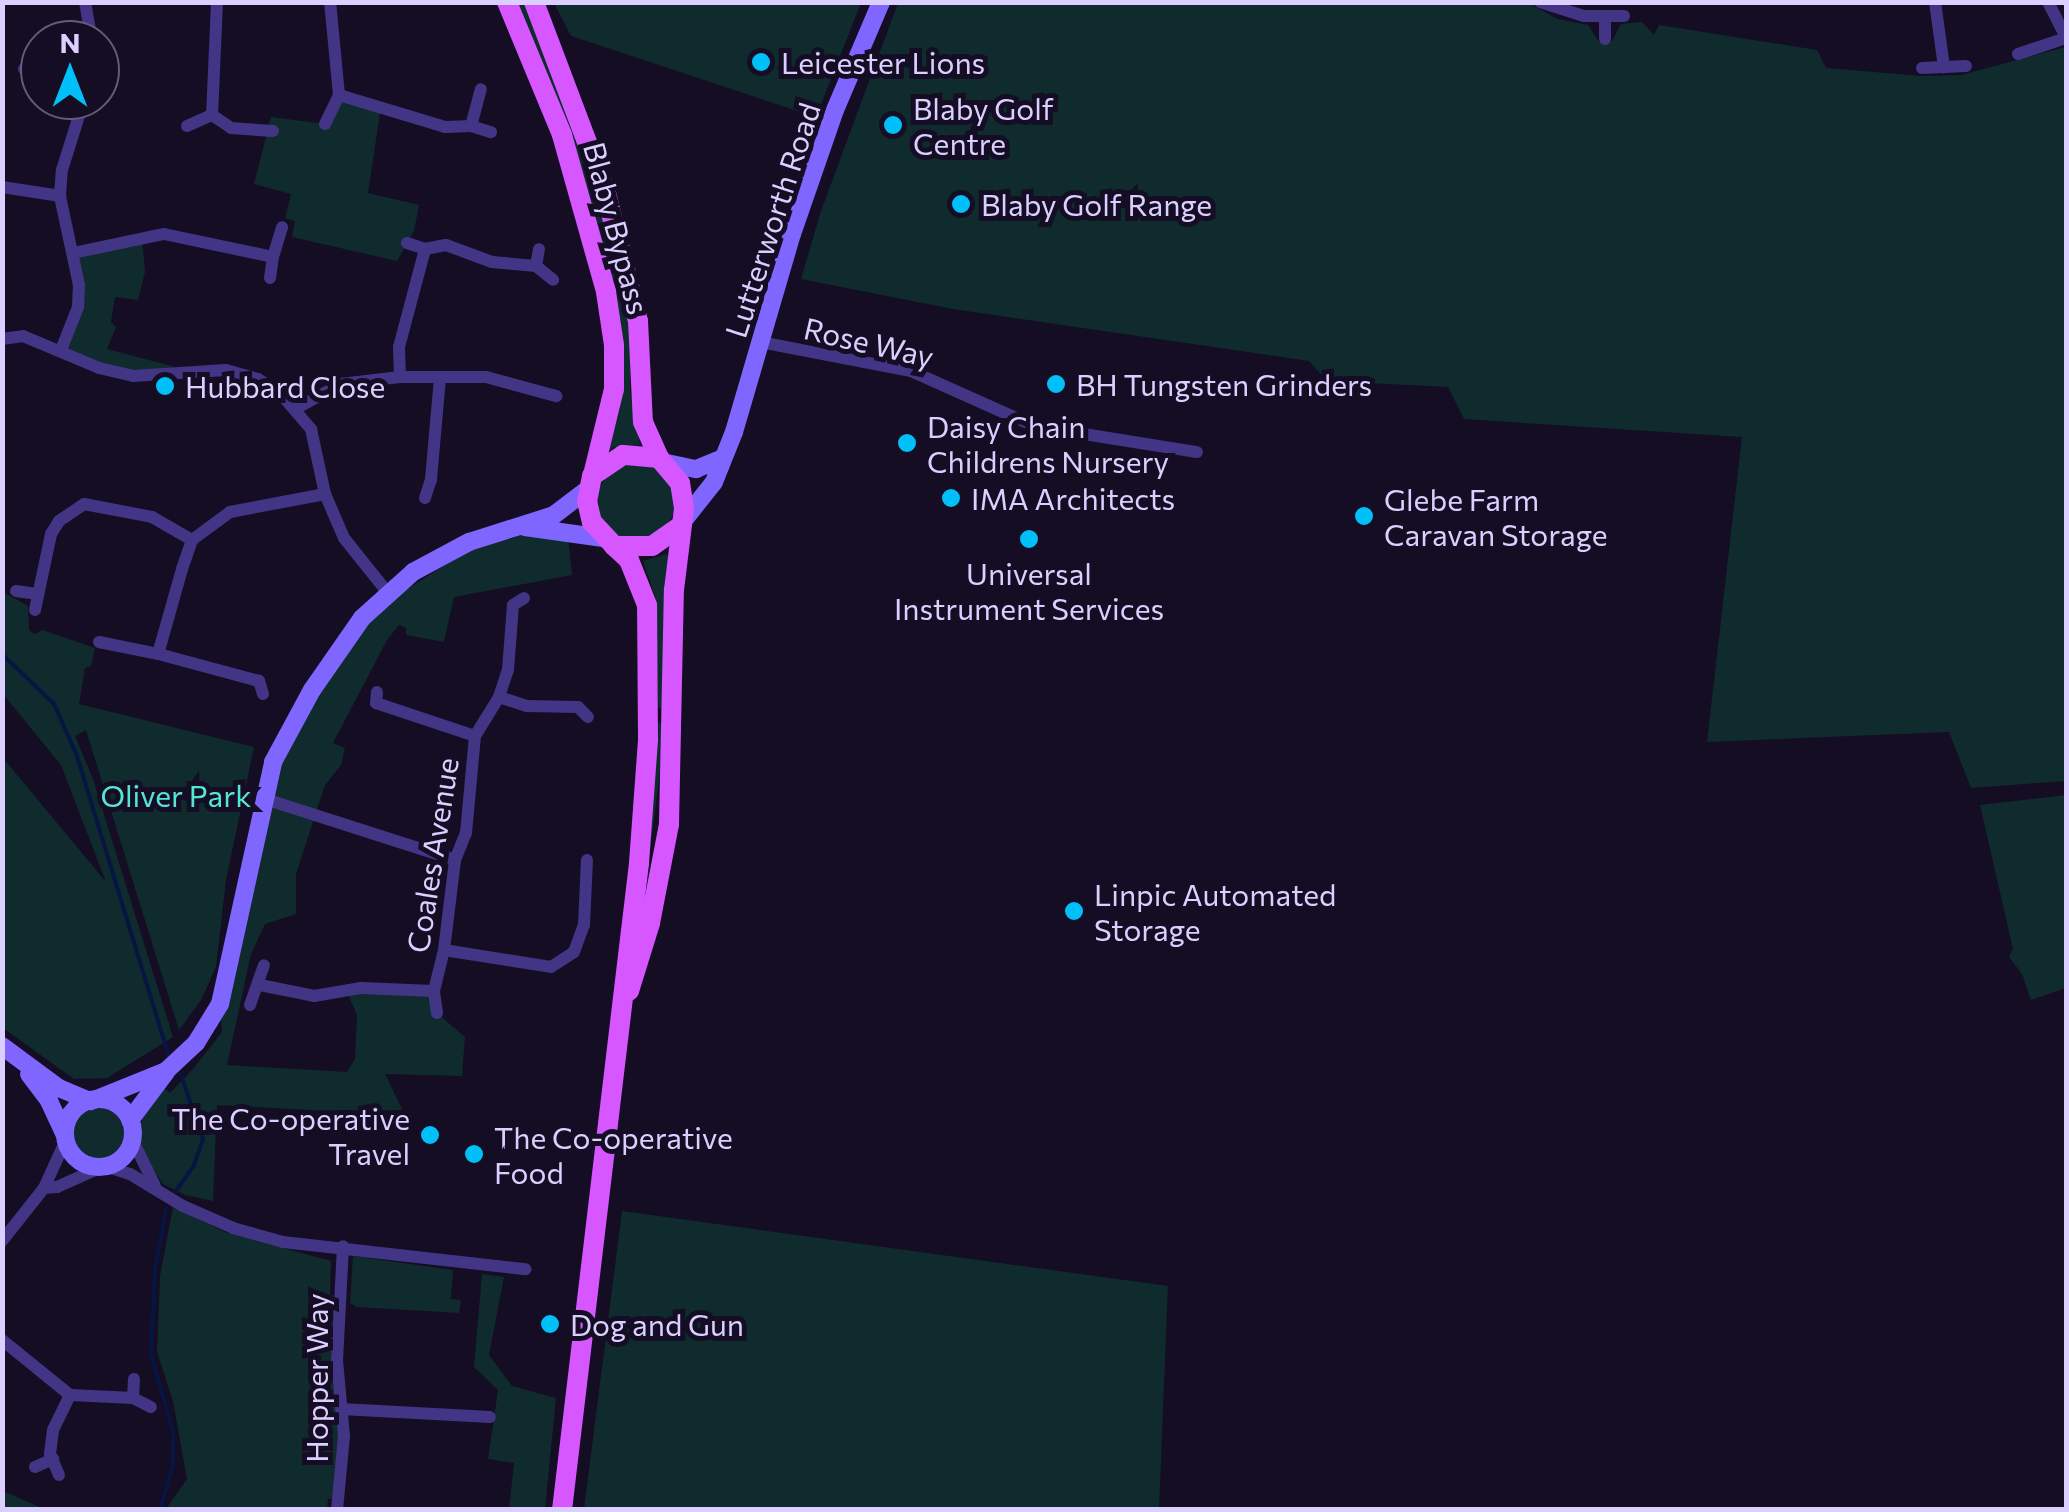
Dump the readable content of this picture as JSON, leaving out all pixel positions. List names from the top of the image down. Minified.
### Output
{"streets":{"main road":["Blaby Bypass"],"street":["Lutterworth Road","Rose Way","Coales Avenue","Hopper Way"]},"crossings":[["Lutterworth Road","Blaby Bypass"],["Lutterworth Road","Rose Way"]],"parks":["Oliver Park"],"places":["Leicester Lions","Blaby Golf Centre","Blaby Golf Range","BH Tungsten Grinders","Hubbard Close","Daisy Chain Childrens Nursery","IMA Architects","Glebe Farm Caravan Storage","Universal Instrument Services","Linpic Automated Storage","The Co-operative Travel","The Co-operative Food","Dog and Gun"],"north":"top"}
